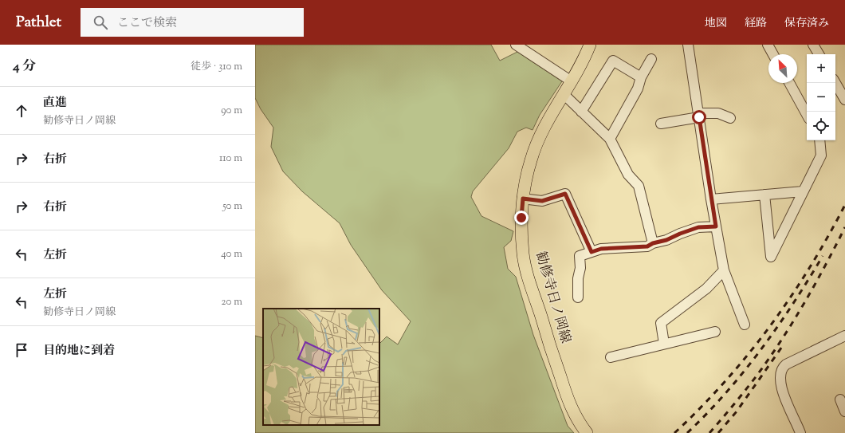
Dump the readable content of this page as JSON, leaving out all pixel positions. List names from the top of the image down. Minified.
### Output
{"streets":{"main road":["勧修寺日ノ岡線"]},"north":"top left","page":{"header":"Pathlet","search":"ここで検索","nav":["地図","経路","保存済み"],"heading":["4 分","徒歩 · 310 m"],"map_buttons":["+","−"],"list":[["直進","勧修寺日ノ岡線","90 m"],["右折","110 m"],["右折","50 m"],["左折","40 m"],["左折","勧修寺日ノ岡線","20 m"],"目的地に到着"]}}
